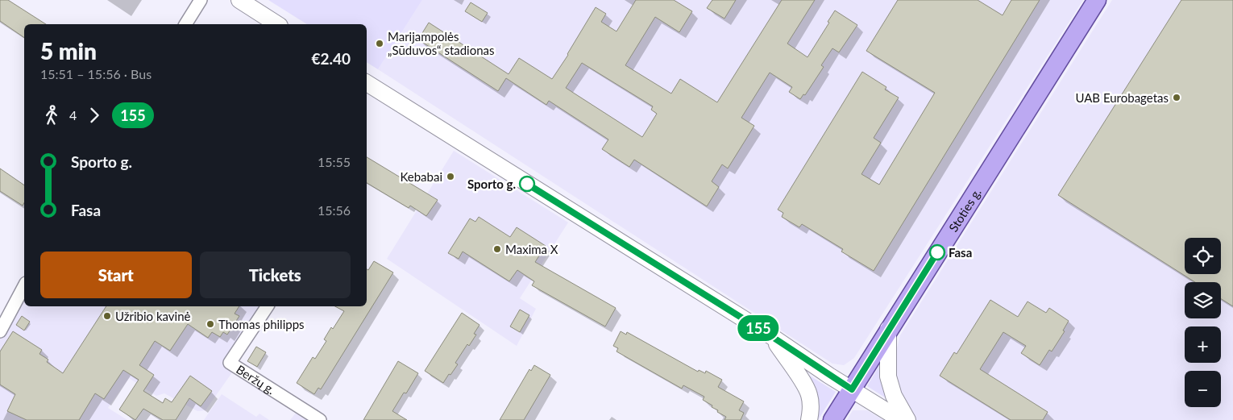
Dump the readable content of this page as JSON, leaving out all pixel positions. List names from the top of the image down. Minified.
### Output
{"streets":{"main road":["Stoties g."],"street":["Beržų g."]},"places":["Marijampolės „Sūduvos“ stadionas","UAB Eurobagetas","Kebabai","Sporto g.","Maxima X","Fasa","Užribio kavinė","Thomas philipps"],"lines":["bus line 155"],"page":{"on_map":"155","heading":["5 min","15:51 – 15:56 · Bus","€2.40"],"legs":["4","155"],"list":[{"name":"Sporto g.","value":"15:55"},{"name":"Fasa","value":"15:56"}],"map_buttons":["+","−"],"buttons":["Start","Tickets"]}}
